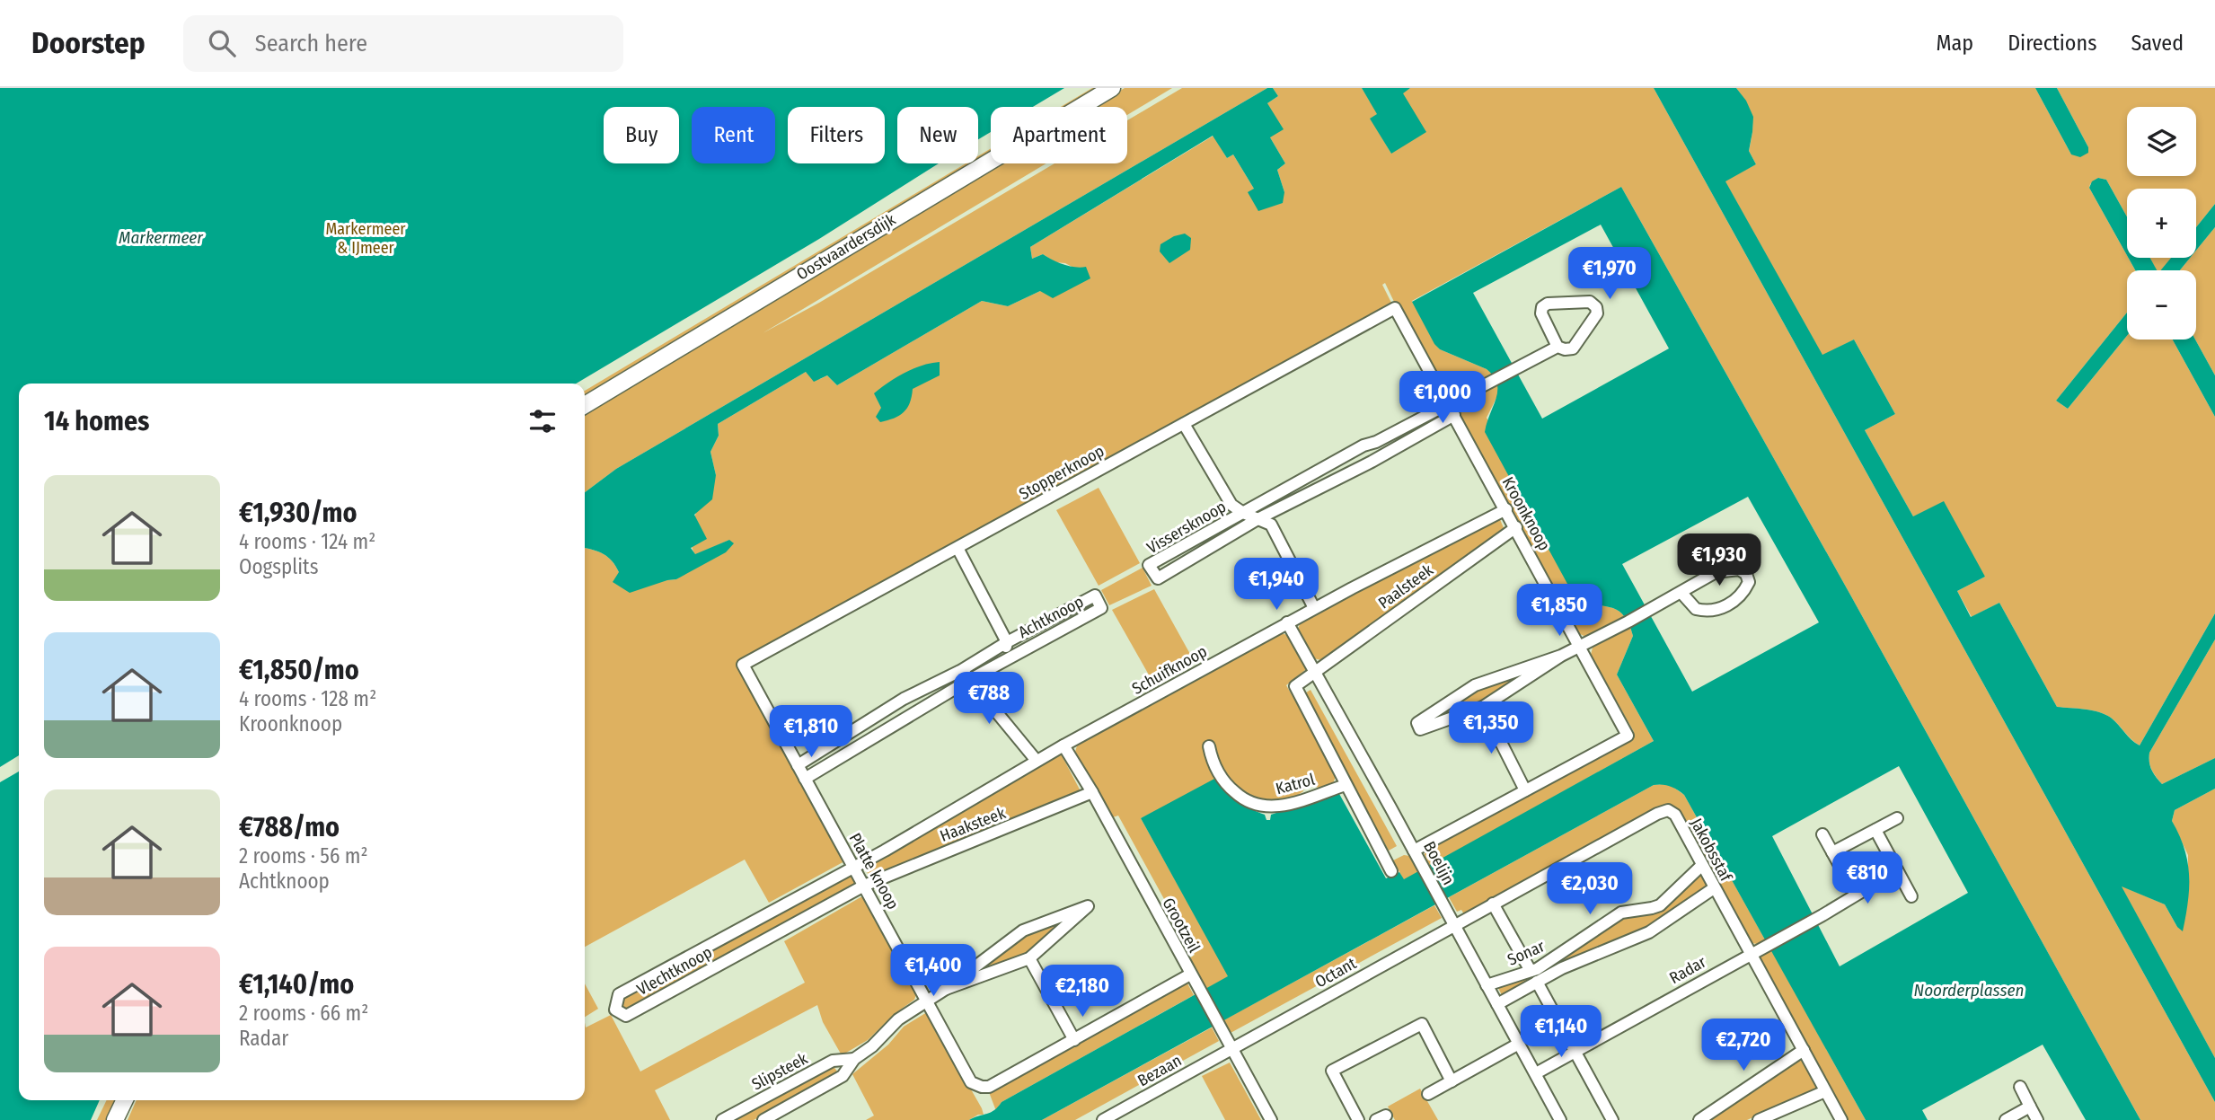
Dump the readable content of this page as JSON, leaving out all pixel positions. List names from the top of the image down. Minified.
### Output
{"streets":{"main road":["Oostvaardersdijk"],"street":["Stopperknoop","Kroonknoop","Vissersknoop","Paalsteek","Achtknoop","Schuifknoop","Katrol","Haaksteek","Jakobsstaf","Boelijn","Platte knoop","Grootzeil","Sonar","Radar","Vlechtknoop","Octant","Bezaan","Slipsteek"]},"crossings":[["Stopperknoop","Kroonknoop"],["Stopperknoop","Platte knoop"],["Kroonknoop","Vissersknoop"],["Kroonknoop","Paalsteek"],["Kroonknoop","Schuifknoop"],["Paalsteek","Katrol"],["Paalsteek","Boelijn"],["Achtknoop","Platte knoop"],["Schuifknoop","Boelijn"],["Schuifknoop","Platte knoop"],["Schuifknoop","Grootzeil"],["Schuifknoop","Vlechtknoop"],["Katrol","Boelijn"],["Haaksteek","Platte knoop"],["Haaksteek","Grootzeil"],["Haaksteek","Vlechtknoop"],["Jakobsstaf","Boelijn"],["Jakobsstaf","Sonar"],["Jakobsstaf","Radar"],["Jakobsstaf","Octant"],["Boelijn","Sonar"],["Boelijn","Radar"],["Boelijn","Octant"],["Platte knoop","Vlechtknoop"],["Platte knoop","Slipsteek"],["Grootzeil","Octant"],["Grootzeil","Bezaan"],["Octant","Bezaan"]],"water":["Markermeer","Noorderplassen"],"parks":["Markermeer & IJmeer"],"page":{"header":"Doorstep","search":"Search here","nav":["Map","Directions","Saved"],"map_buttons":["+","−"],"chip":["Buy","Rent","Filters","New","Apartment"],"price":["€1,970","€1,000","€1,930","€1,940","€1,850","€788","€1,350","€1,810","€810","€2,030","€1,400","€2,180","€1,140","€2,720"],"heading":"14 homes","list":[{"name":"€1,930/mo","note":"4 rooms · 124 m² · Oogsplits"},{"name":"€1,850/mo","note":"4 rooms · 128 m² · Kroonknoop"},{"name":"€788/mo","note":"2 rooms · 56 m² · Achtknoop"},{"name":"€1,140/mo","note":"2 rooms · 66 m² · Radar"}]}}
